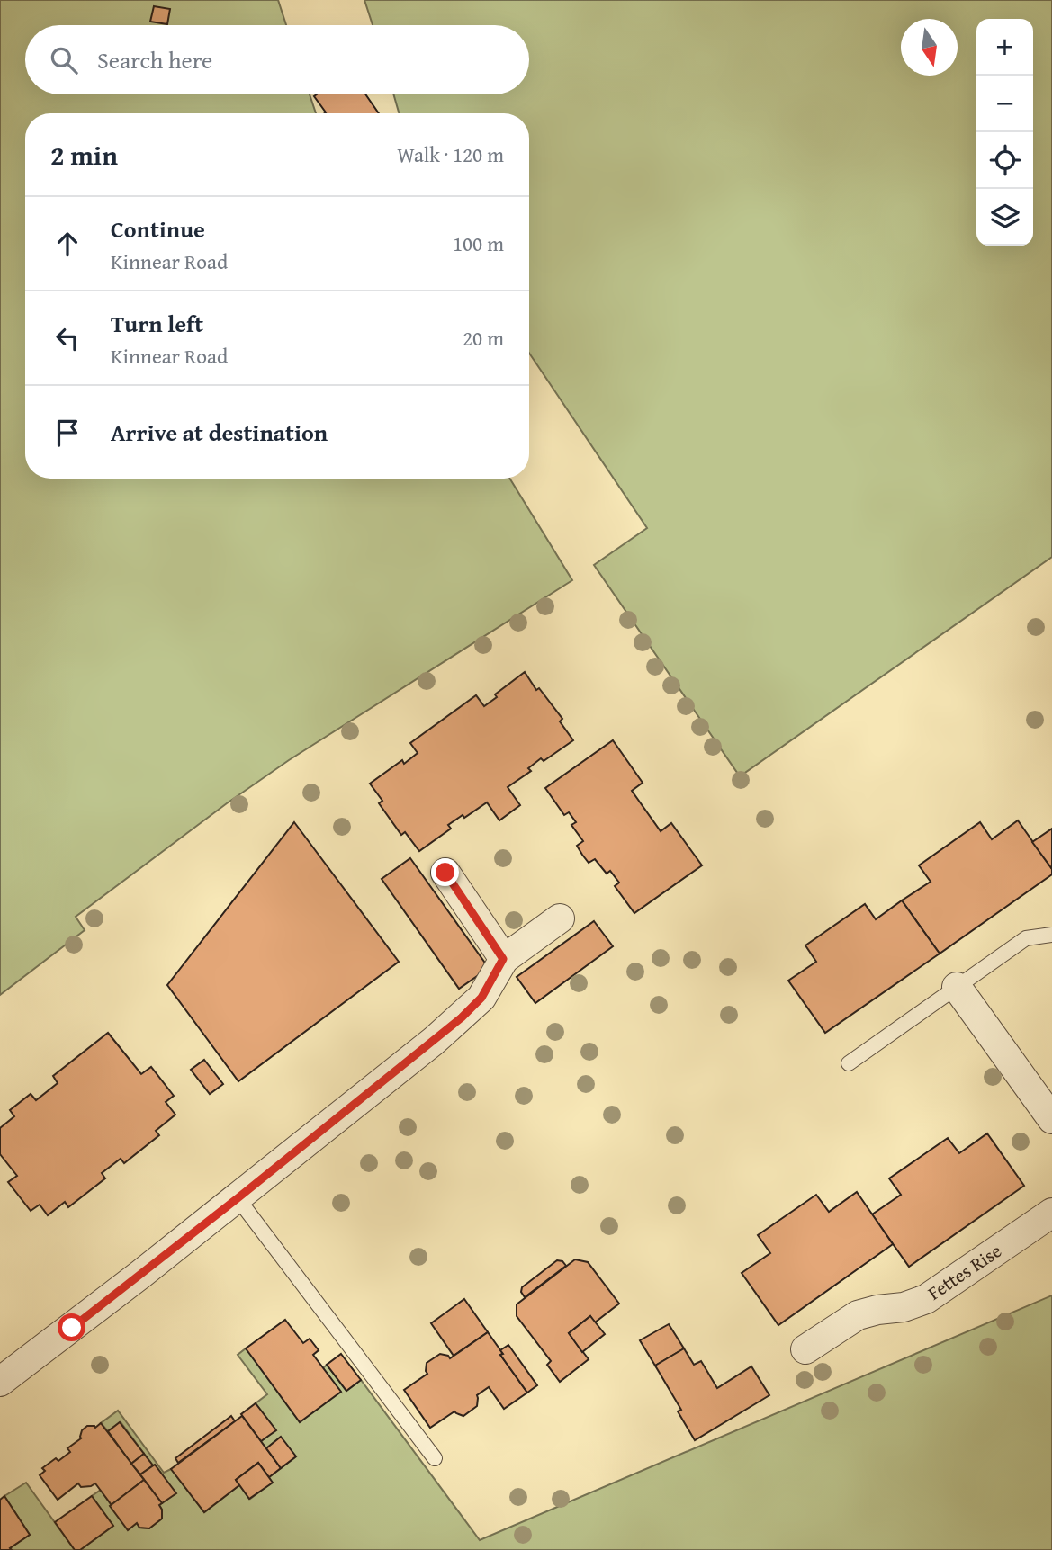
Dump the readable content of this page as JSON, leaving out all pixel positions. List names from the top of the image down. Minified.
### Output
{"streets":{"street":["Fettes Rise"]},"north":"bottom","page":{"map_buttons":["+","−"],"search":"Search here","heading":["2 min","Walk · 120 m"],"list":[["Continue","Kinnear Road","100 m"],["Turn left","Kinnear Road","20 m"],"Arrive at destination"]}}
